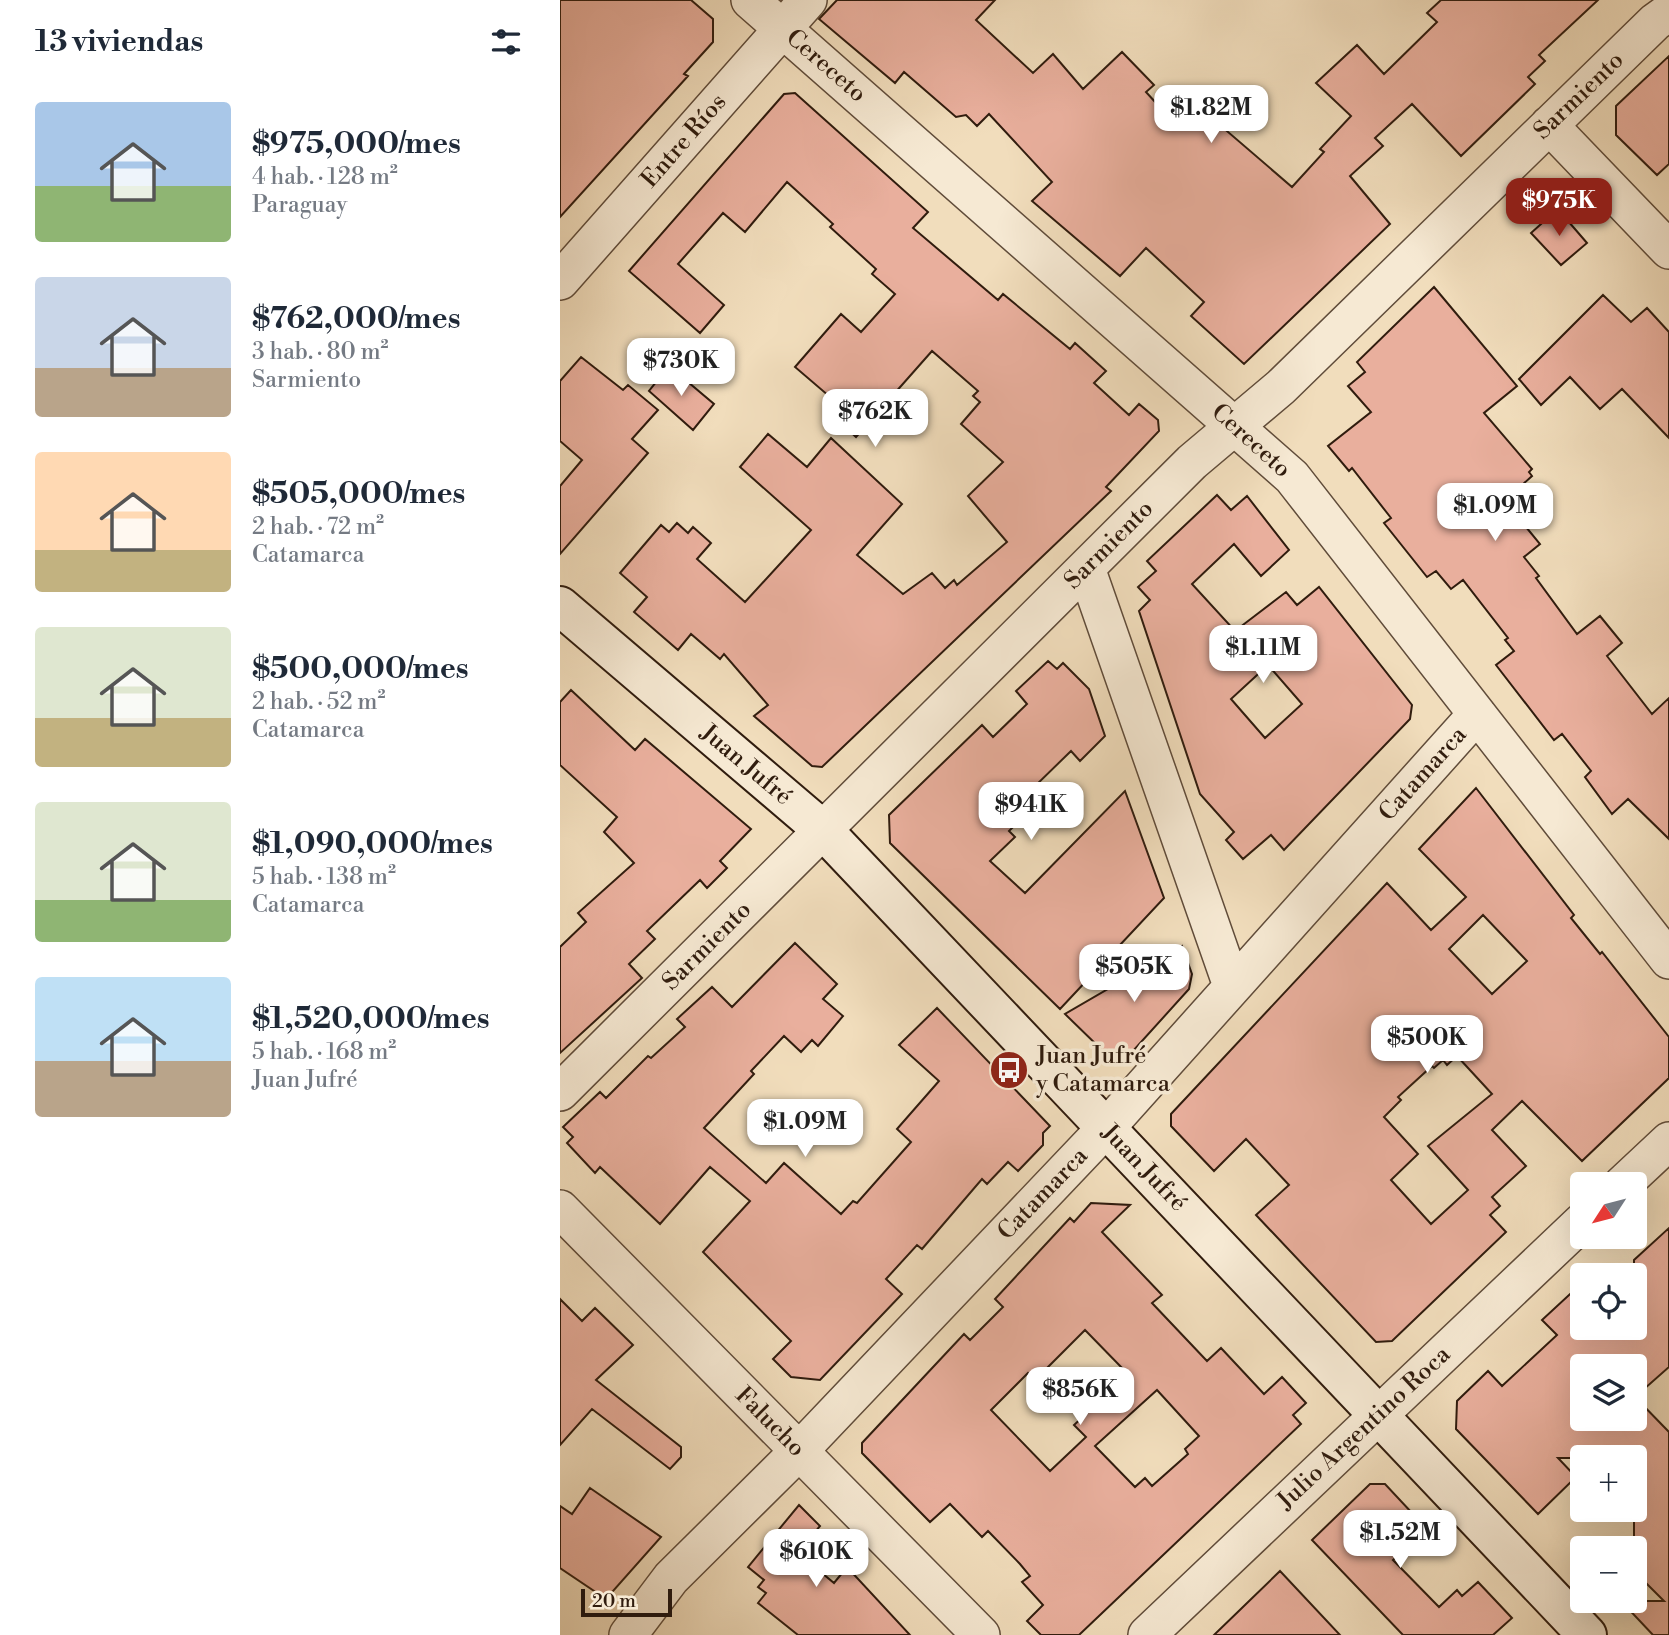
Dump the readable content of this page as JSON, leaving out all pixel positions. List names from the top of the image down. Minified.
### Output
{"streets":{"street":["Cereceto","Sarmiento","Entre Ríos","Juan Jufré","Catamarca","Falucho","Julio Argentino Roca"]},"crossings":[["Cereceto","Sarmiento"],["Cereceto","Entre Ríos"],["Cereceto","Catamarca"],["Sarmiento","Juan Jufré"],["Juan Jufré","Catamarca"],["Juan Jufré","Julio Argentino Roca"],["Catamarca","Falucho"]],"places":{"bus stop":["Juan Jufré y Catamarca"]},"scale_bar":"20 m","north":"bottom left","page":{"heading":"13 viviendas","list":[{"name":"$975,000/mes","note":"4 hab. · 128 m² · Paraguay"},{"name":"$762,000/mes","note":"3 hab. · 80 m² · Sarmiento"},{"name":"$505,000/mes","note":"2 hab. · 72 m² · Catamarca"},{"name":"$500,000/mes","note":"2 hab. · 52 m² · Catamarca"},{"name":"$1,090,000/mes","note":"5 hab. · 138 m² · Catamarca"},{"name":"$1,520,000/mes","note":"5 hab. · 168 m² · Juan Jufré"}],"price":["$1.82M","$975K","$730K","$762K","$1.09M","$1.11M","$941K","$505K","$500K","$1.09M","$856K","$1.52M","$610K"],"map_buttons":["+","−"],"scale":"20 m"}}
